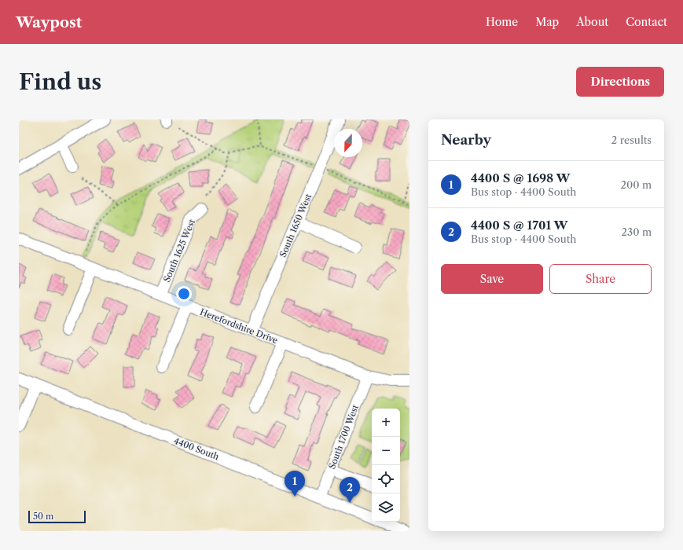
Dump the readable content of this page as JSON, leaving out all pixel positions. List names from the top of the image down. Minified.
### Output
{"streets":{"street":["South 1650 West","South 1625 West","Herefordshire Drive","South 1700 West","4400 South"]},"crossings":[["South 1650 West","Herefordshire Drive"],["South 1625 West","Herefordshire Drive"],["Herefordshire Drive","South 1700 West"],["South 1700 West","4400 South"]],"scale_bar":"50 m","north":"bottom","page":{"header":"Waypost","nav":["Home","Map","About","Contact"],"buttons":["Directions",["Save","Share"]],"title":"Find us","heading":["Nearby","2 results"],"list":[{"mark":"1","name":"4400 S @ 1698 W","note":"Bus stop · 4400 South","value":"200 m"},{"mark":"2","name":"4400 S @ 1701 W","note":"Bus stop · 4400 South","value":"230 m"}],"map_buttons":["+","−"],"pins":["1","2"],"scale":"50 m"}}
